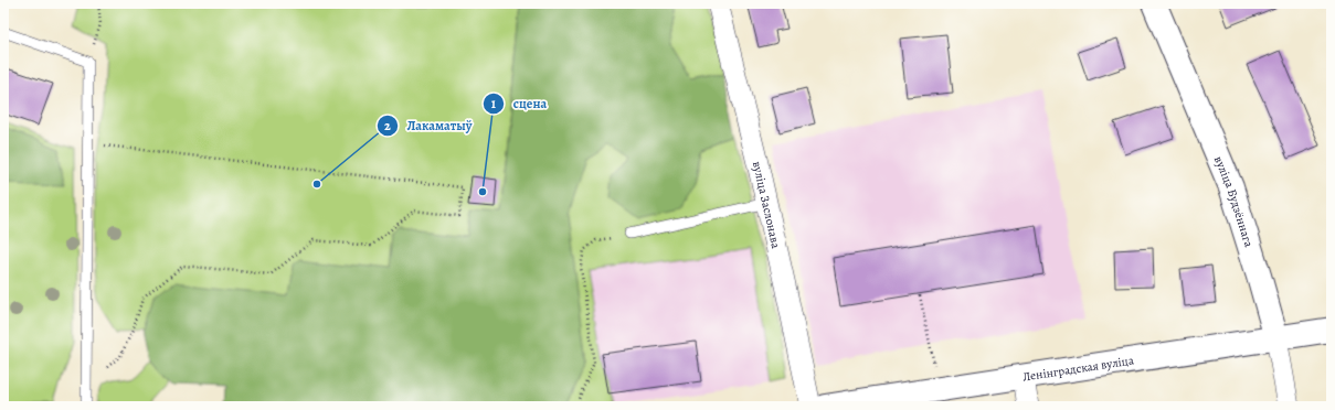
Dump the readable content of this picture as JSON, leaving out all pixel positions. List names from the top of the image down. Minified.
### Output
{"streets":{"street":["вуліца Будзённага","вуліца Заслонава","Ленінградская вуліца"]},"crossings":[["вуліца Будзённага","Ленінградская вуліца"]],"places":["Лакаматыў","сцена"]}
